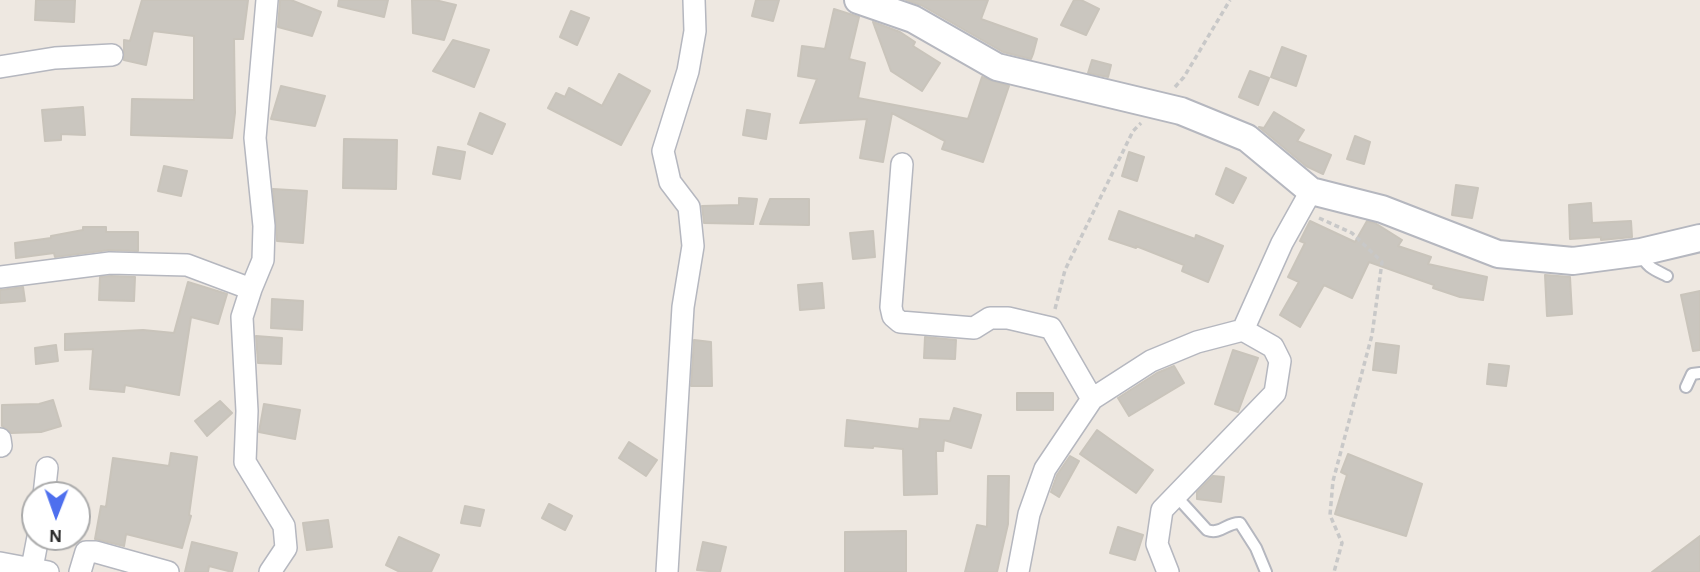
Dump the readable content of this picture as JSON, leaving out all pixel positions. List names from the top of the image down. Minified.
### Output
{"north":"bottom"}
